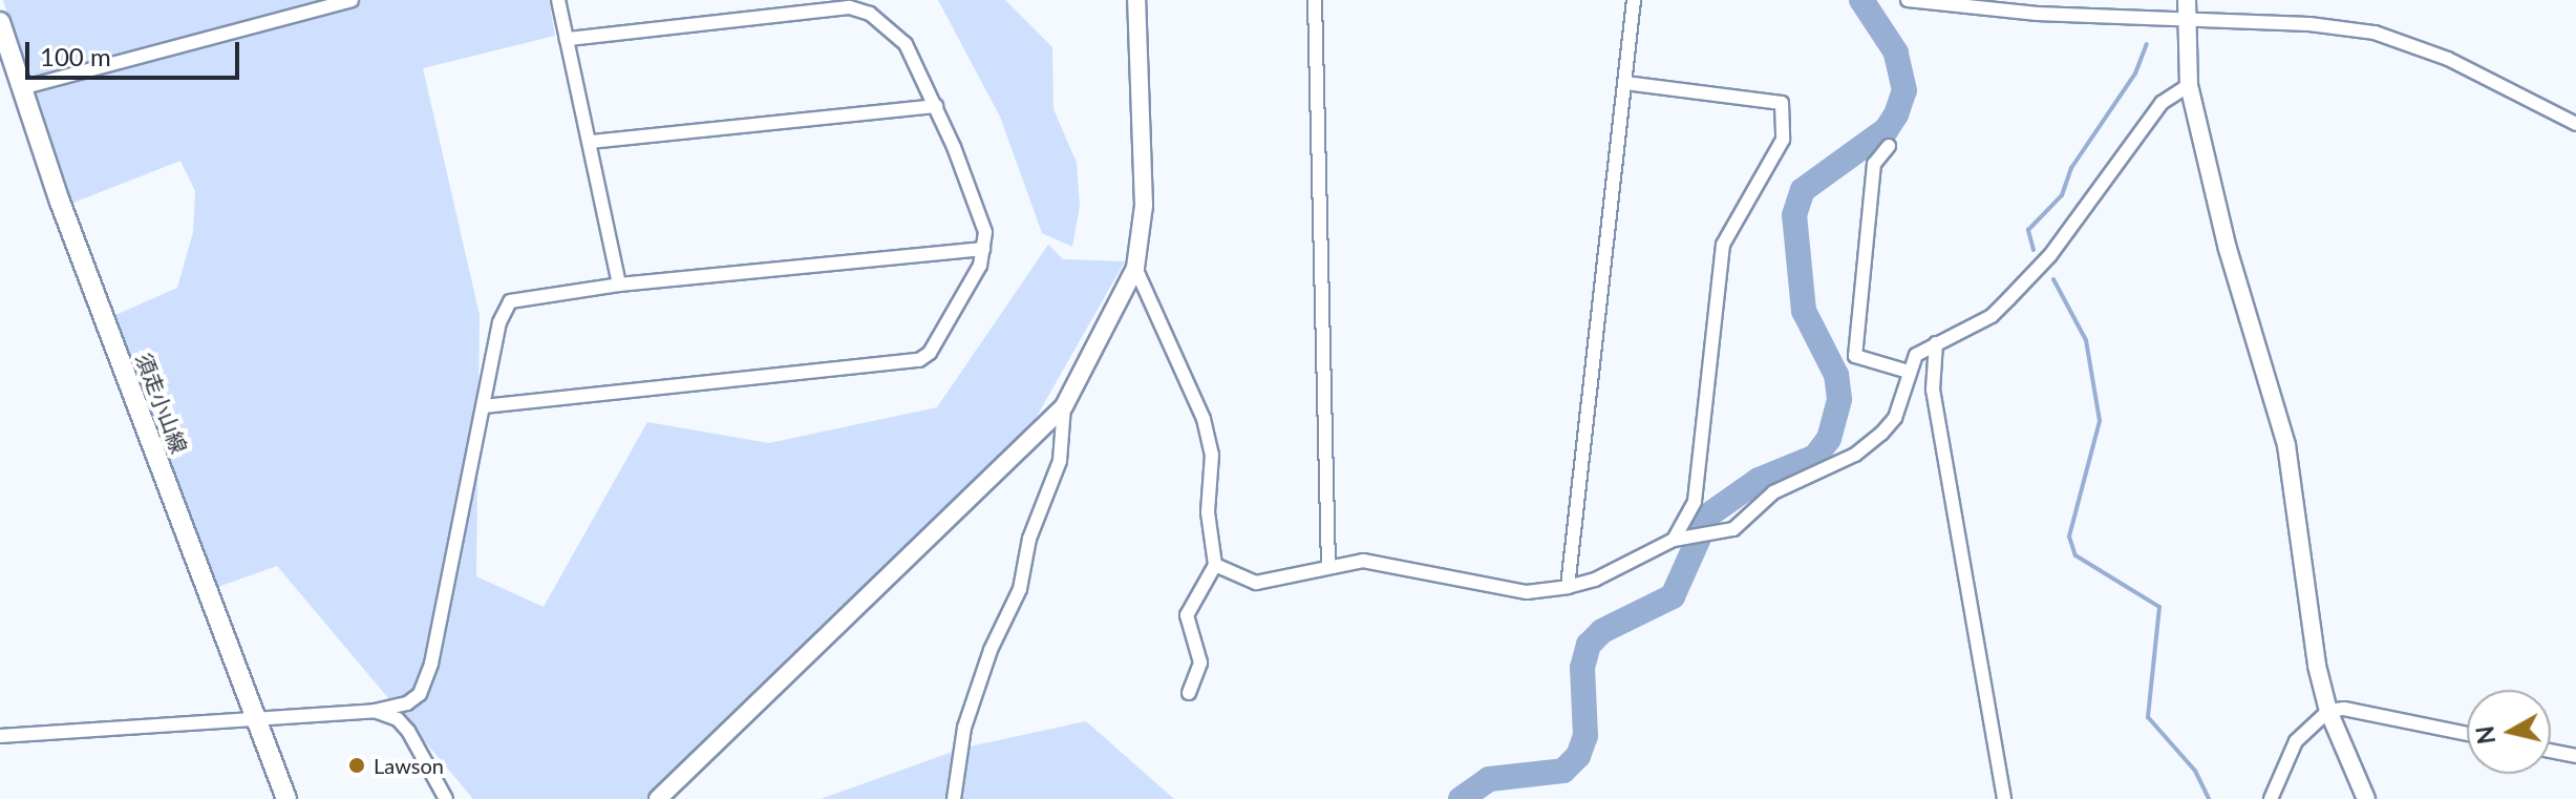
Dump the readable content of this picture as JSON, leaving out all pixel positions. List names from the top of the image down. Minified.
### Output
{"streets":{"main road":["須走小山線"]},"places":["Lawson"],"scale_bar":"100 m","north":"left"}
